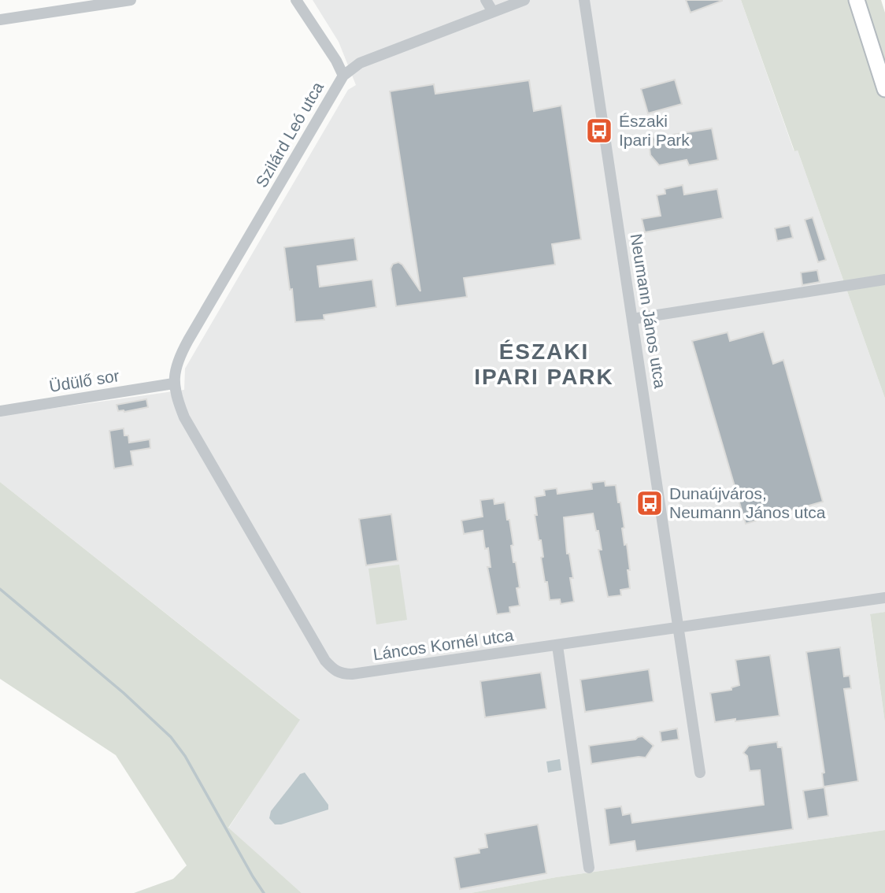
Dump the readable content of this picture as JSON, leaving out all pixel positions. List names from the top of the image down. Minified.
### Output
{"streets":{"street":["Szilárd Leó utca","Neumann János utca","Üdülő sor","Láncos Kornél utca"]},"crossings":[["Szilárd Leó utca","Üdülő sor"],["Szilárd Leó utca","Láncos Kornél utca"],["Neumann János utca","Láncos Kornél utca"],["Üdülő sor","Láncos Kornél utca"]],"districts":["ÉSZAKI IPARI PARK"],"places":{"bus stop":["Északi Ipari Park","Dunaújváros, Neumann János utca"]}}
